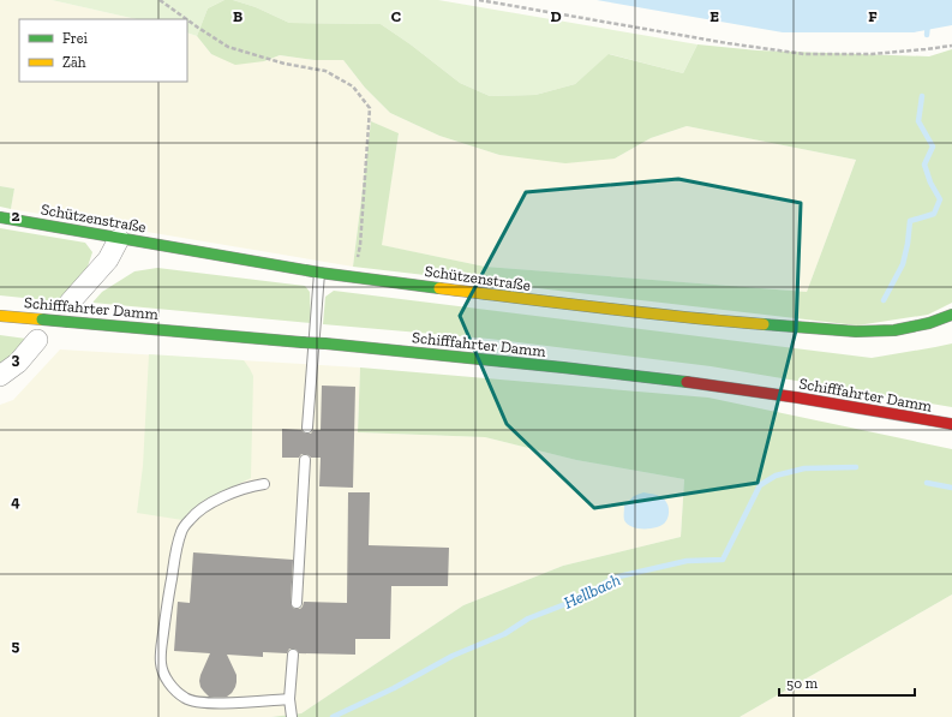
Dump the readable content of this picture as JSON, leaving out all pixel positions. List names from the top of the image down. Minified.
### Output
{"streets":{"street":["Schützenstraße","Schifffahrter Damm"]},"water":["Hellbach"],"legend":["Frei","Zäh"],"scale_bar":"50 m","grid":{"columns":["B","C","D","E","F"],"rows":["2","3","4","5"]}}
